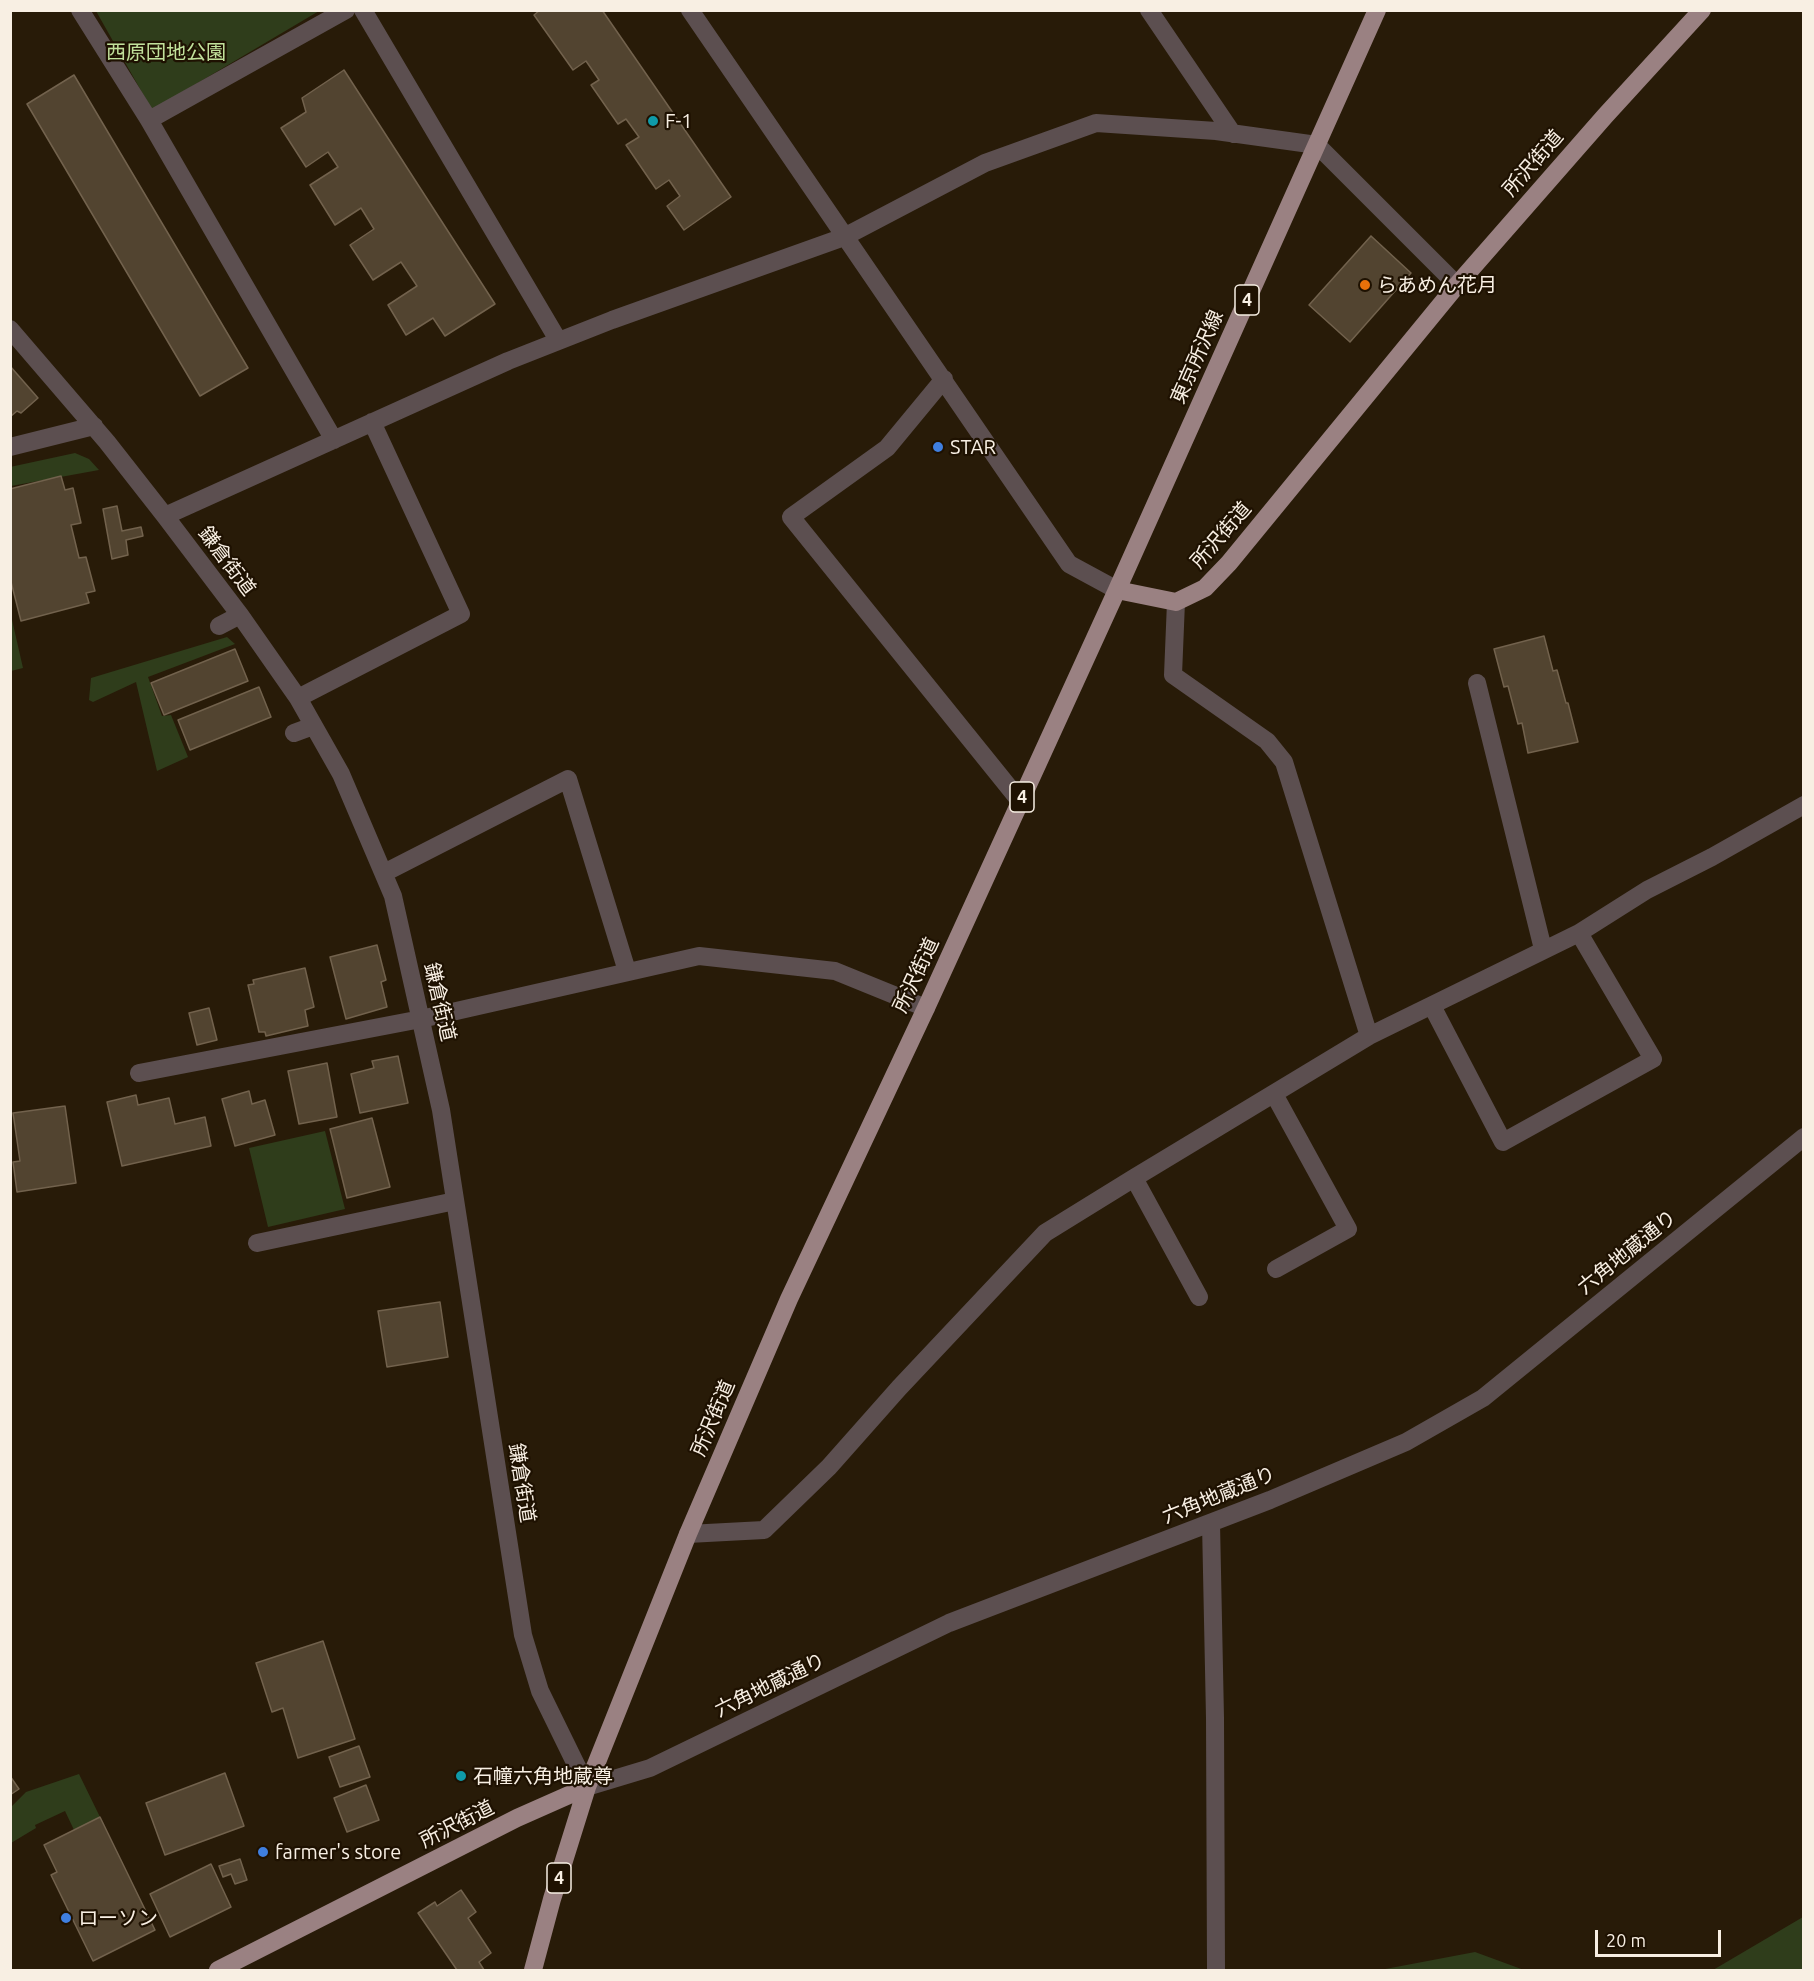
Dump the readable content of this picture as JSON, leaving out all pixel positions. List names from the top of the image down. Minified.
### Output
{"streets":{"main road":["所沢街道","4","東京所沢線"],"street":["鎌倉街道","六角地蔵通り"]},"crossings":[["所沢街道","4"],["所沢街道","東京所沢線"],["所沢街道","鎌倉街道"],["所沢街道","六角地蔵通り"],["4","鎌倉街道"],["4","六角地蔵通り"],["鎌倉街道","六角地蔵通り"]],"parks":["西原団地公園"],"places":["F-1","らあめん花月","STAR","石幢六角地蔵尊","farmer's store","ローソン"],"scale_bar":"20 m"}
